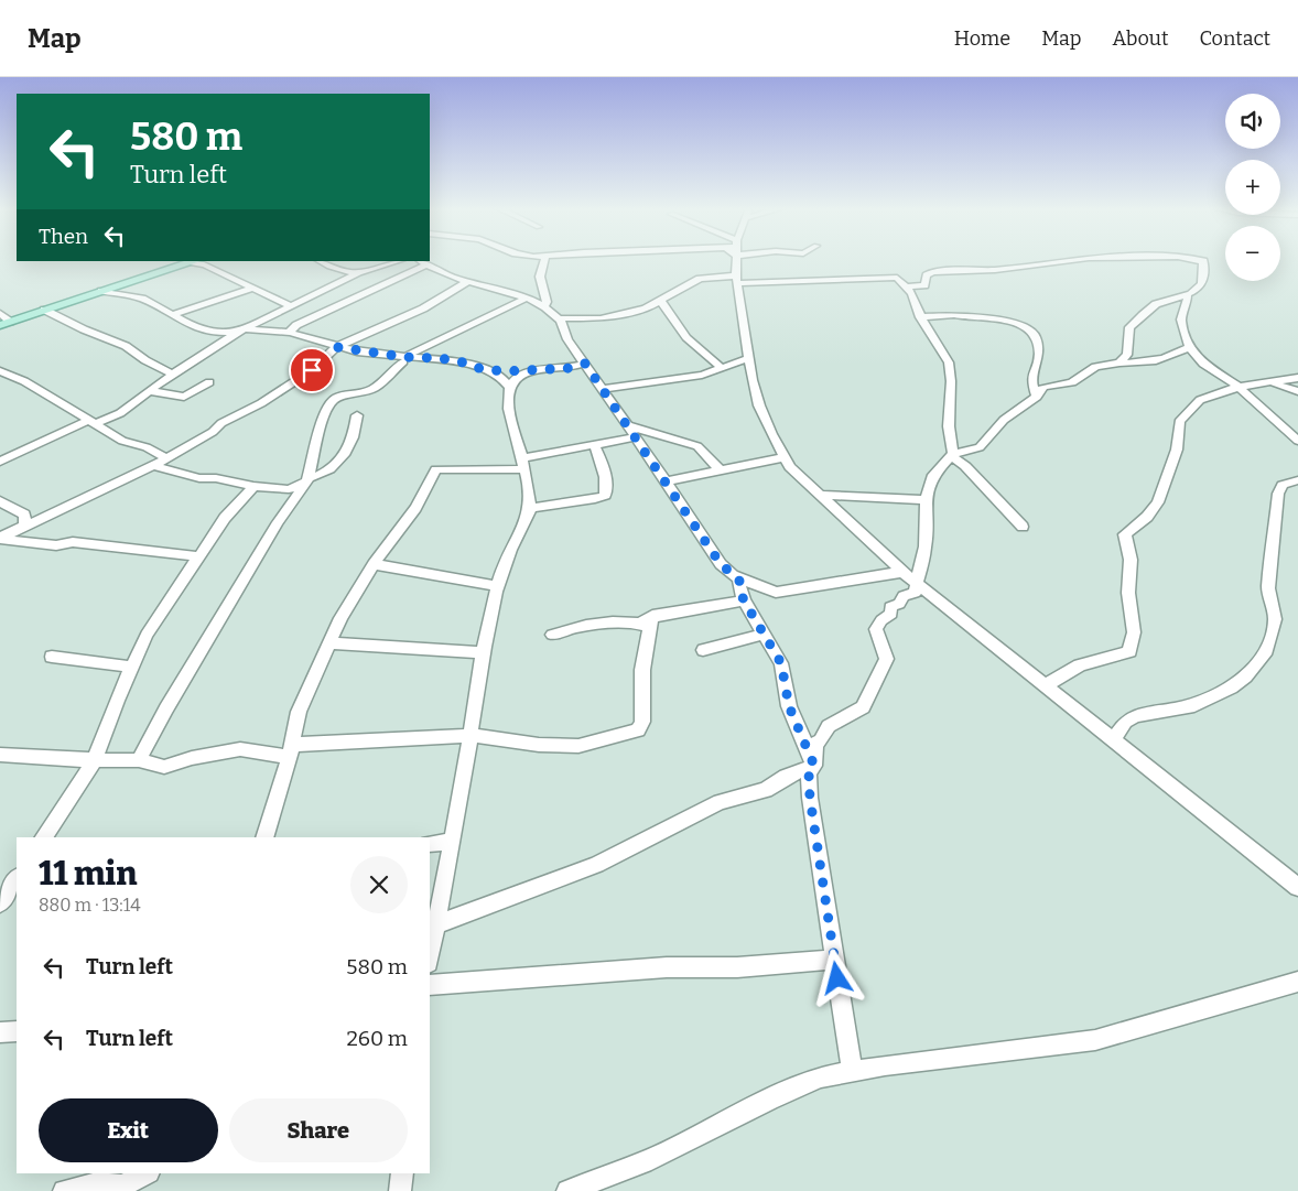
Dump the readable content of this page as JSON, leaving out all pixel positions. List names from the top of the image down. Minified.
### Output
{"page":{"header":"Map","nav":["Home","Map","About","Contact"],"map_buttons":["+","−"],"turn":["580 m","Turn left"],"then":"Then","heading":["11 min","880 m · 13:14"],"list":[{"name":"Turn left","value":"580 m"},{"name":"Turn left","value":"260 m"}],"buttons":["Exit","Share"]}}
